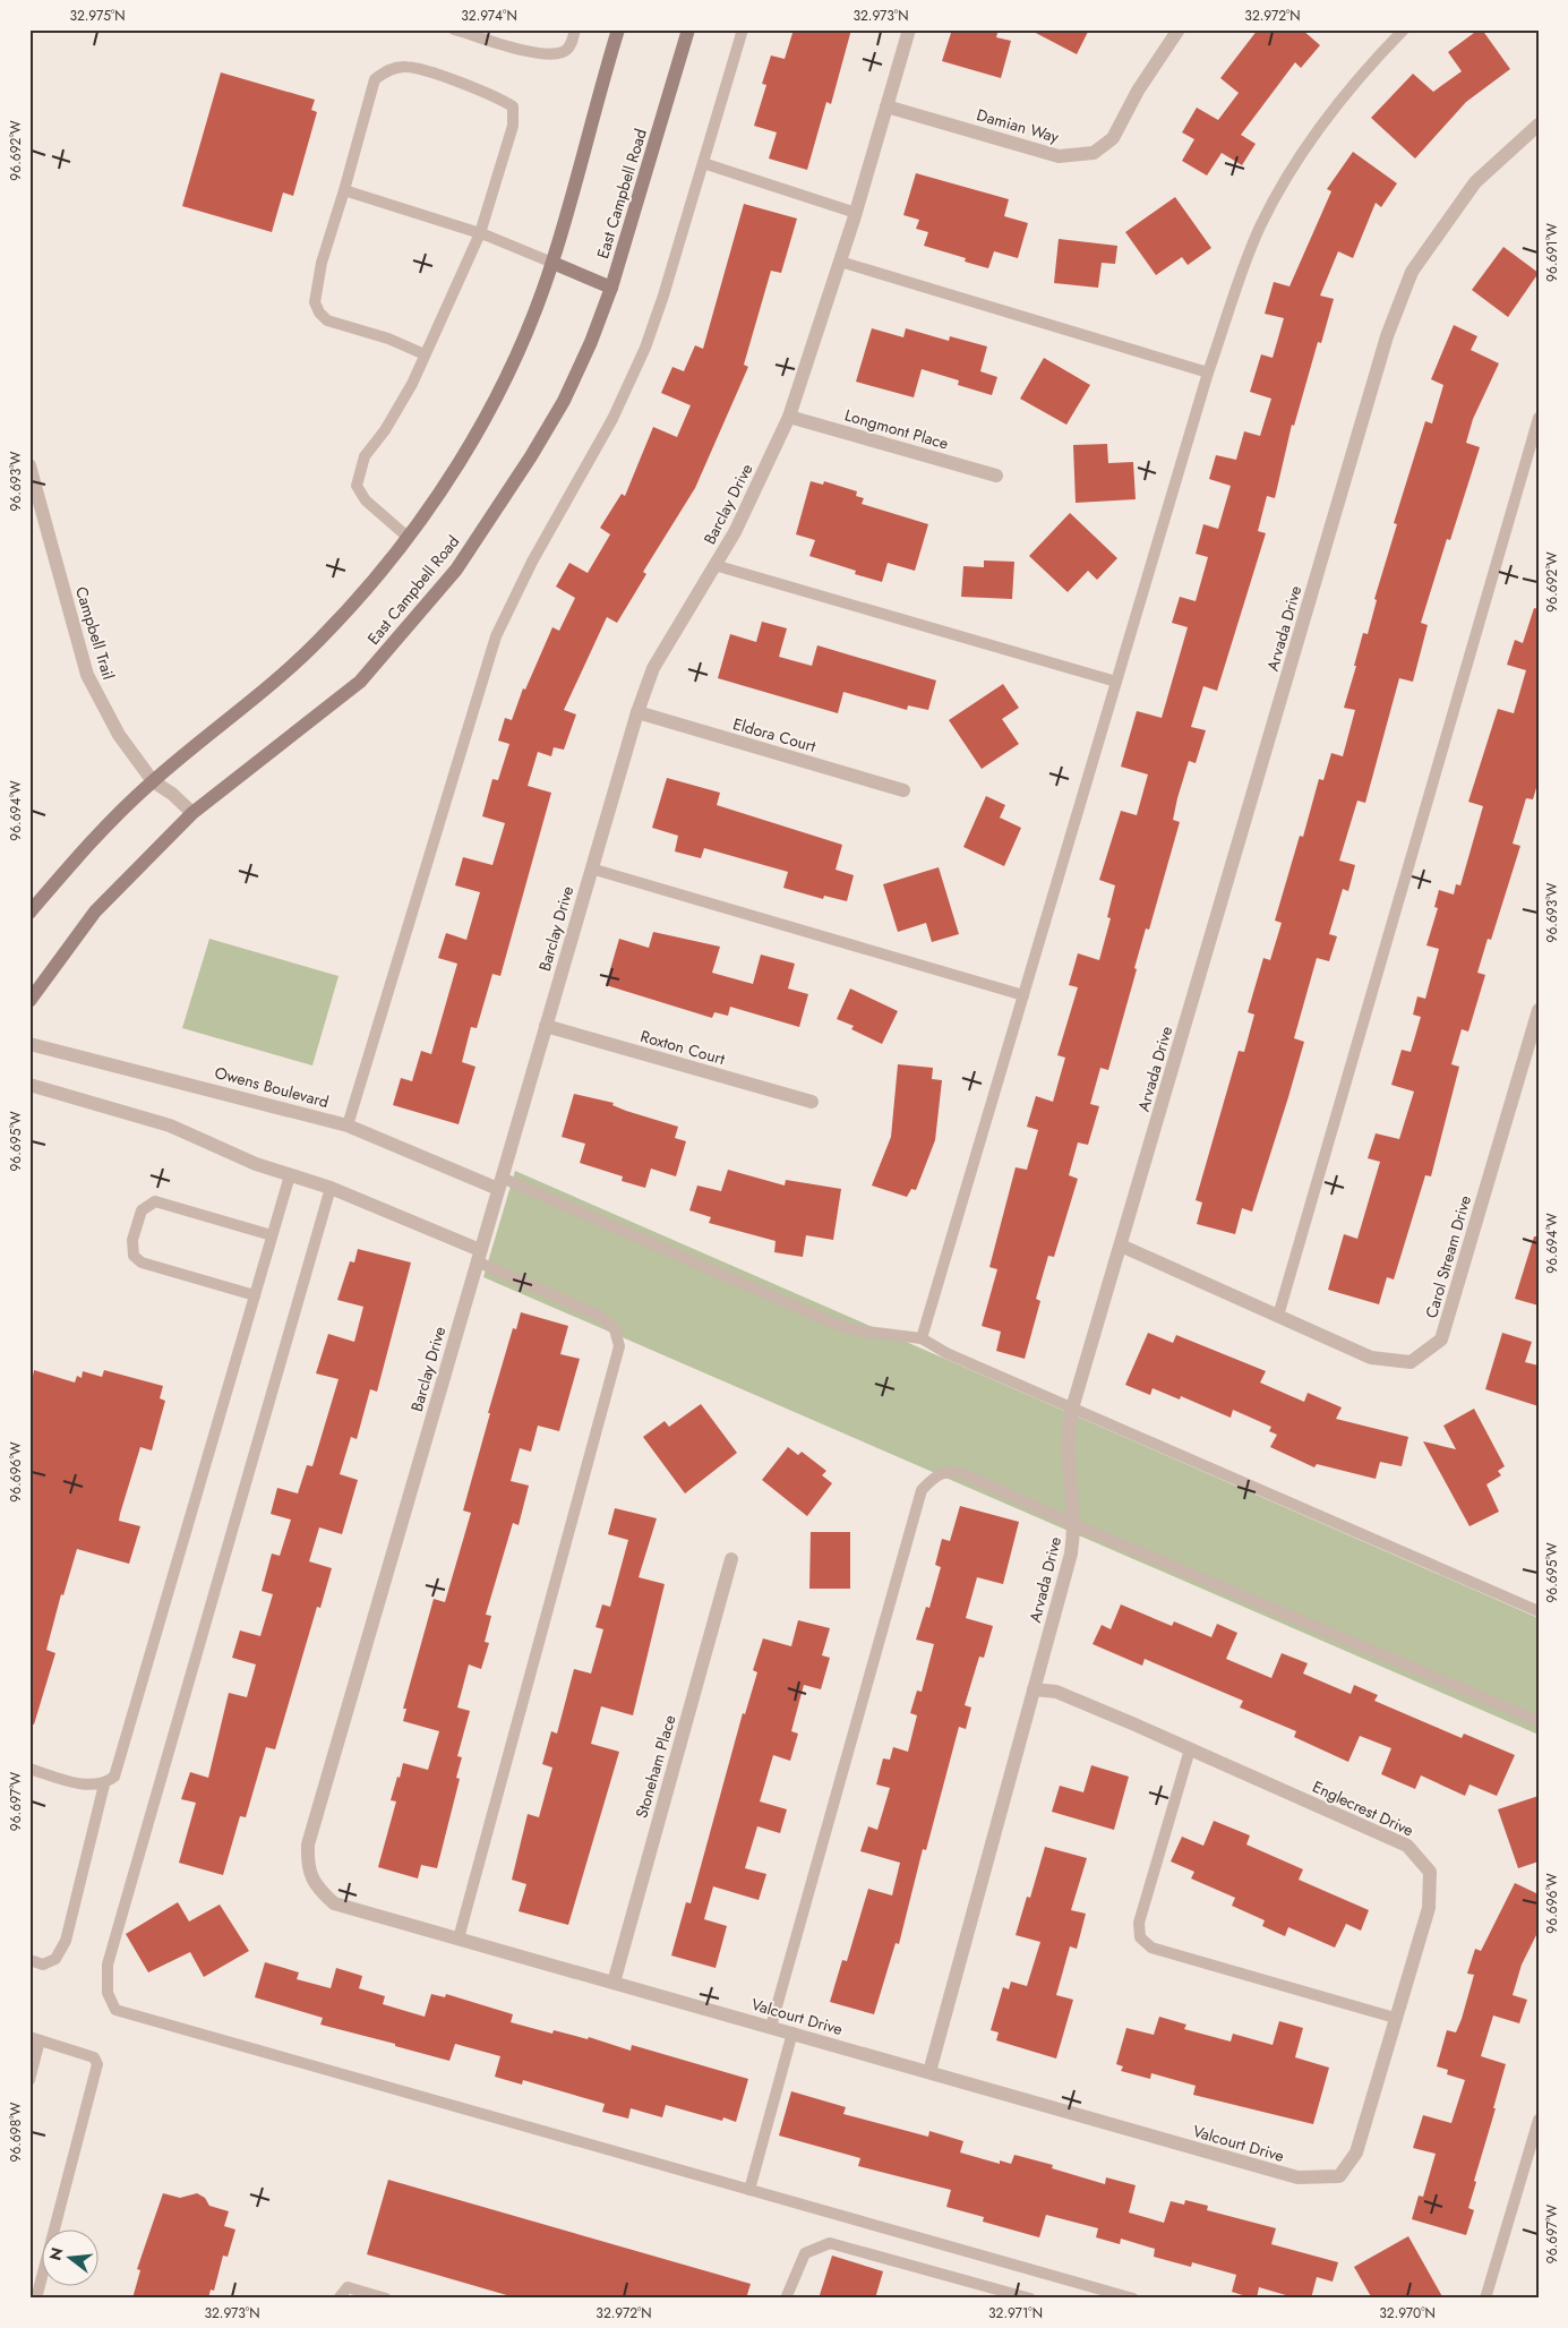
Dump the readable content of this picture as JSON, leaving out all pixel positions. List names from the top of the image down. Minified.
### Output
{"streets":{"main road":["East Campbell Road"],"street":["Damian Way","Longmont Place","Barclay Drive","Arvada Drive","Campbell Trail","Eldora Court","Roxton Court","Owens Boulevard","Carol Stream Drive","Stoneham Place","Englecrest Drive","Valcourt Drive"]},"crossings":[["Damian Way","Barclay Drive"],["East Campbell Road","Campbell Trail"],["Longmont Place","Barclay Drive"],["Barclay Drive","Eldora Court"],["Barclay Drive","Roxton Court"],["Barclay Drive","Owens Boulevard"],["Barclay Drive","Valcourt Drive"],["Arvada Drive","Carol Stream Drive"],["Arvada Drive","Englecrest Drive"],["Arvada Drive","Valcourt Drive"],["Stoneham Place","Valcourt Drive"],["Englecrest Drive","Valcourt Drive"]],"north":"left","coordinates":["32.975°N","32.974°N","32.973°N","32.972°N","96.692°W","96.691°W","96.693°W","96.694°W","96.695°W","96.696°W","96.697°W","96.698°W","32.971°N","32.970°N"]}
